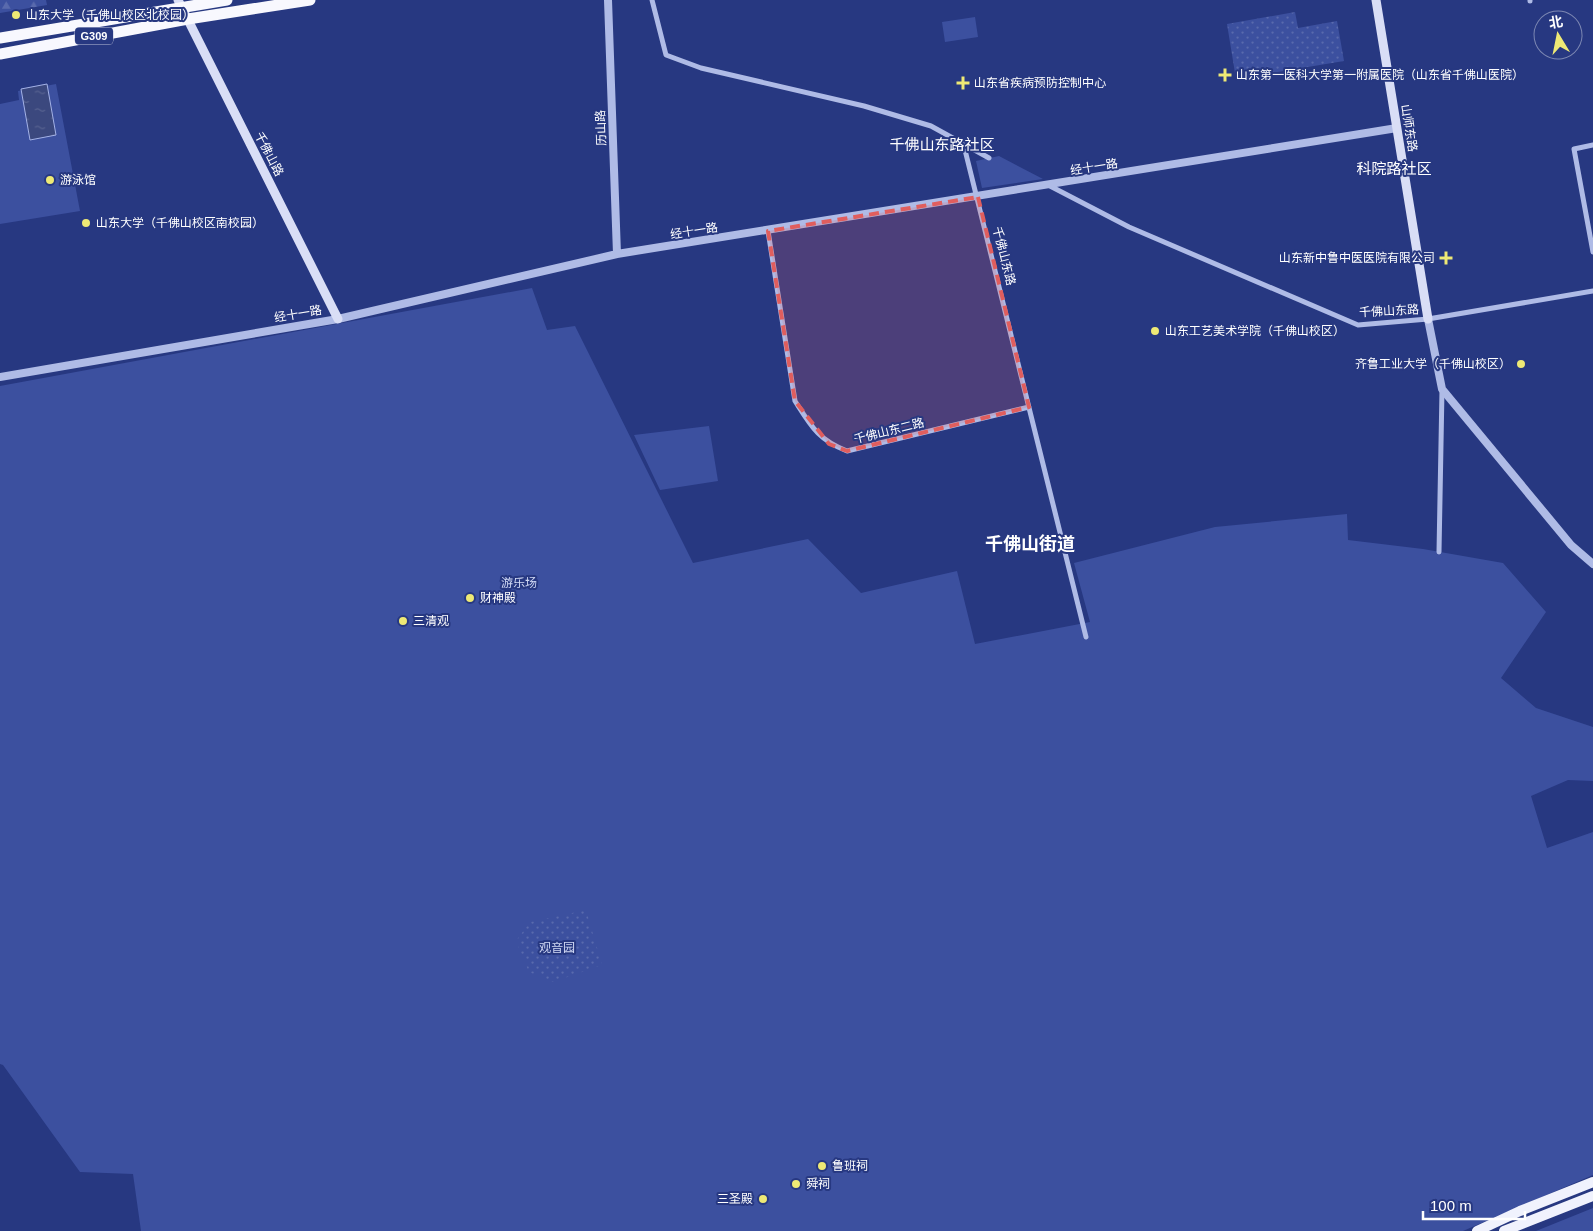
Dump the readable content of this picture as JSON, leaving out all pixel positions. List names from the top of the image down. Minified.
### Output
{"streets":{"highway":["G309"],"main road":["山师东路","千佛山路"],"street":["历山路","经十一路","千佛山东路","千佛山东二路"]},"crossings":[["G309","千佛山路"],["历山路","经十一路"],["山师东路","经十一路"],["山师东路","千佛山东路"],["千佛山路","经十一路"],["经十一路","千佛山东路"],["经十一路","千佛山东二路"],["千佛山东路","千佛山东二路"]],"districts":["千佛山东路社区","科院路社区","千佛山街道"],"parks":["游乐场","观音园"],"places":{"other":["山东大学（千佛山校区北校园）","游泳馆","山东大学（千佛山校区南校园）","山东工艺美术学院（千佛山校区）","齐鲁工业大学（千佛山校区）","财神殿","三清观","鲁班祠","舜祠","三圣殿"],"health":["山东第一医科大学第一附属医院（山东省千佛山医院）","山东省疾病预防控制中心","山东新中鲁中医医院有限公司"]},"scale_bar":"100 m","north":"top"}
